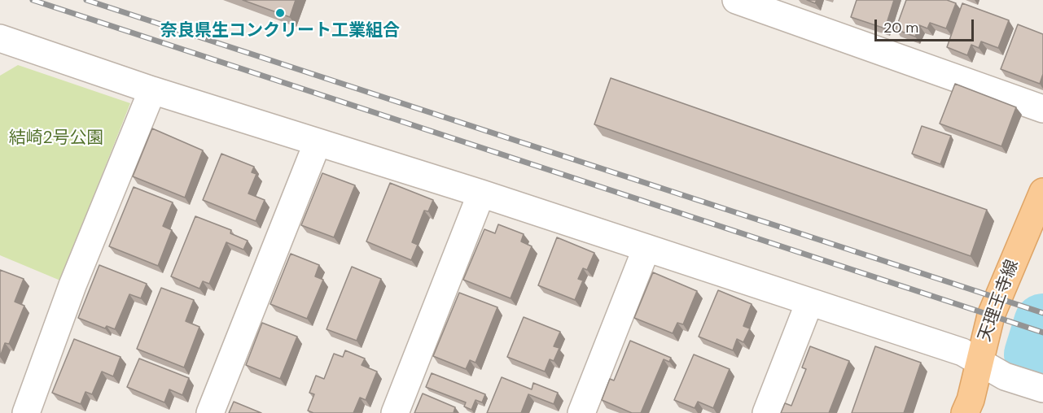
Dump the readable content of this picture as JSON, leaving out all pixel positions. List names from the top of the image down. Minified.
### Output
{"streets":{"main road":["天理王寺線"]},"parks":["結崎2号公園"],"places":["奈良県生コンクリート工業組合"],"scale_bar":"20 m"}
